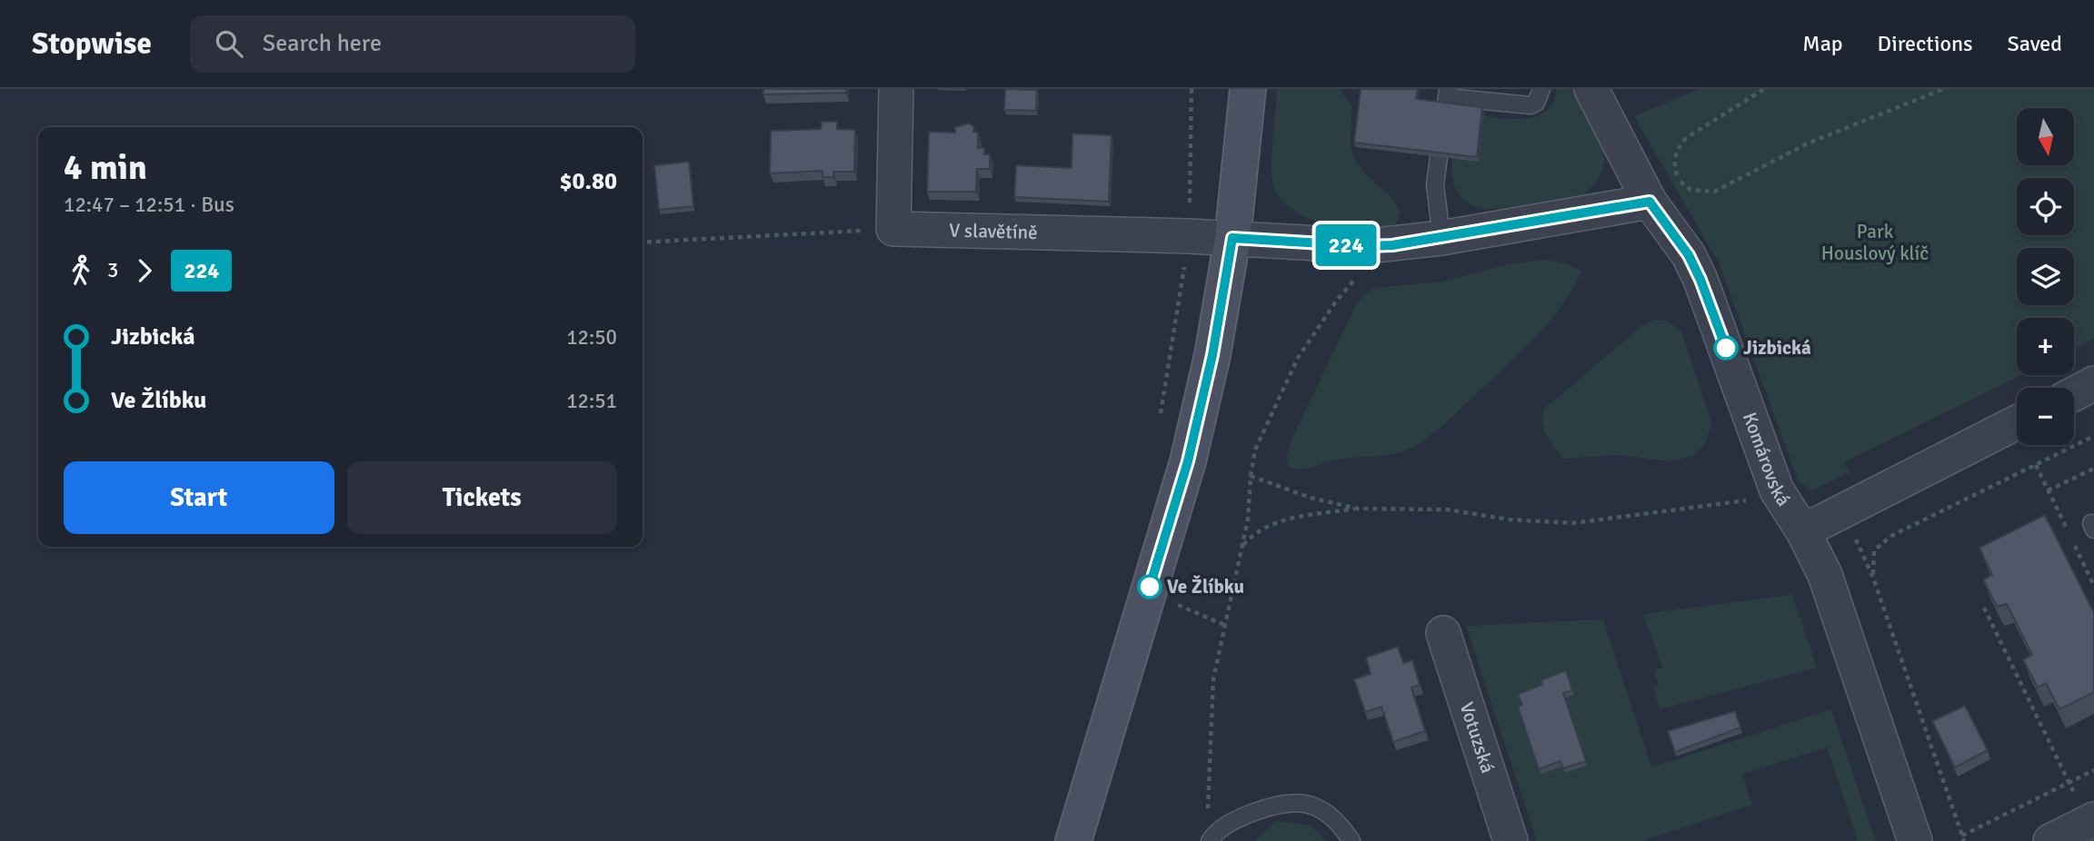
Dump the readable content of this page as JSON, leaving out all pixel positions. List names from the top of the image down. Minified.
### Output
{"streets":{"street":["V slavětíně","Komárovská","Votuzská"]},"crossings":[["V slavětíně","Komárovská"]],"parks":["Park Houslový klíč"],"places":["Jizbická","Ve Žlíbku"],"lines":["bus line 224"],"north":"bottom","page":{"header":"Stopwise","search":"Search here","nav":["Map","Directions","Saved"],"on_map":"224","map_buttons":["+","−"],"heading":["4 min","12:47 – 12:51 · Bus","$0.80"],"legs":["3","224"],"list":[{"name":"Jizbická","value":"12:50"},{"name":"Ve Žlíbku","value":"12:51"}],"buttons":["Start","Tickets"]}}
